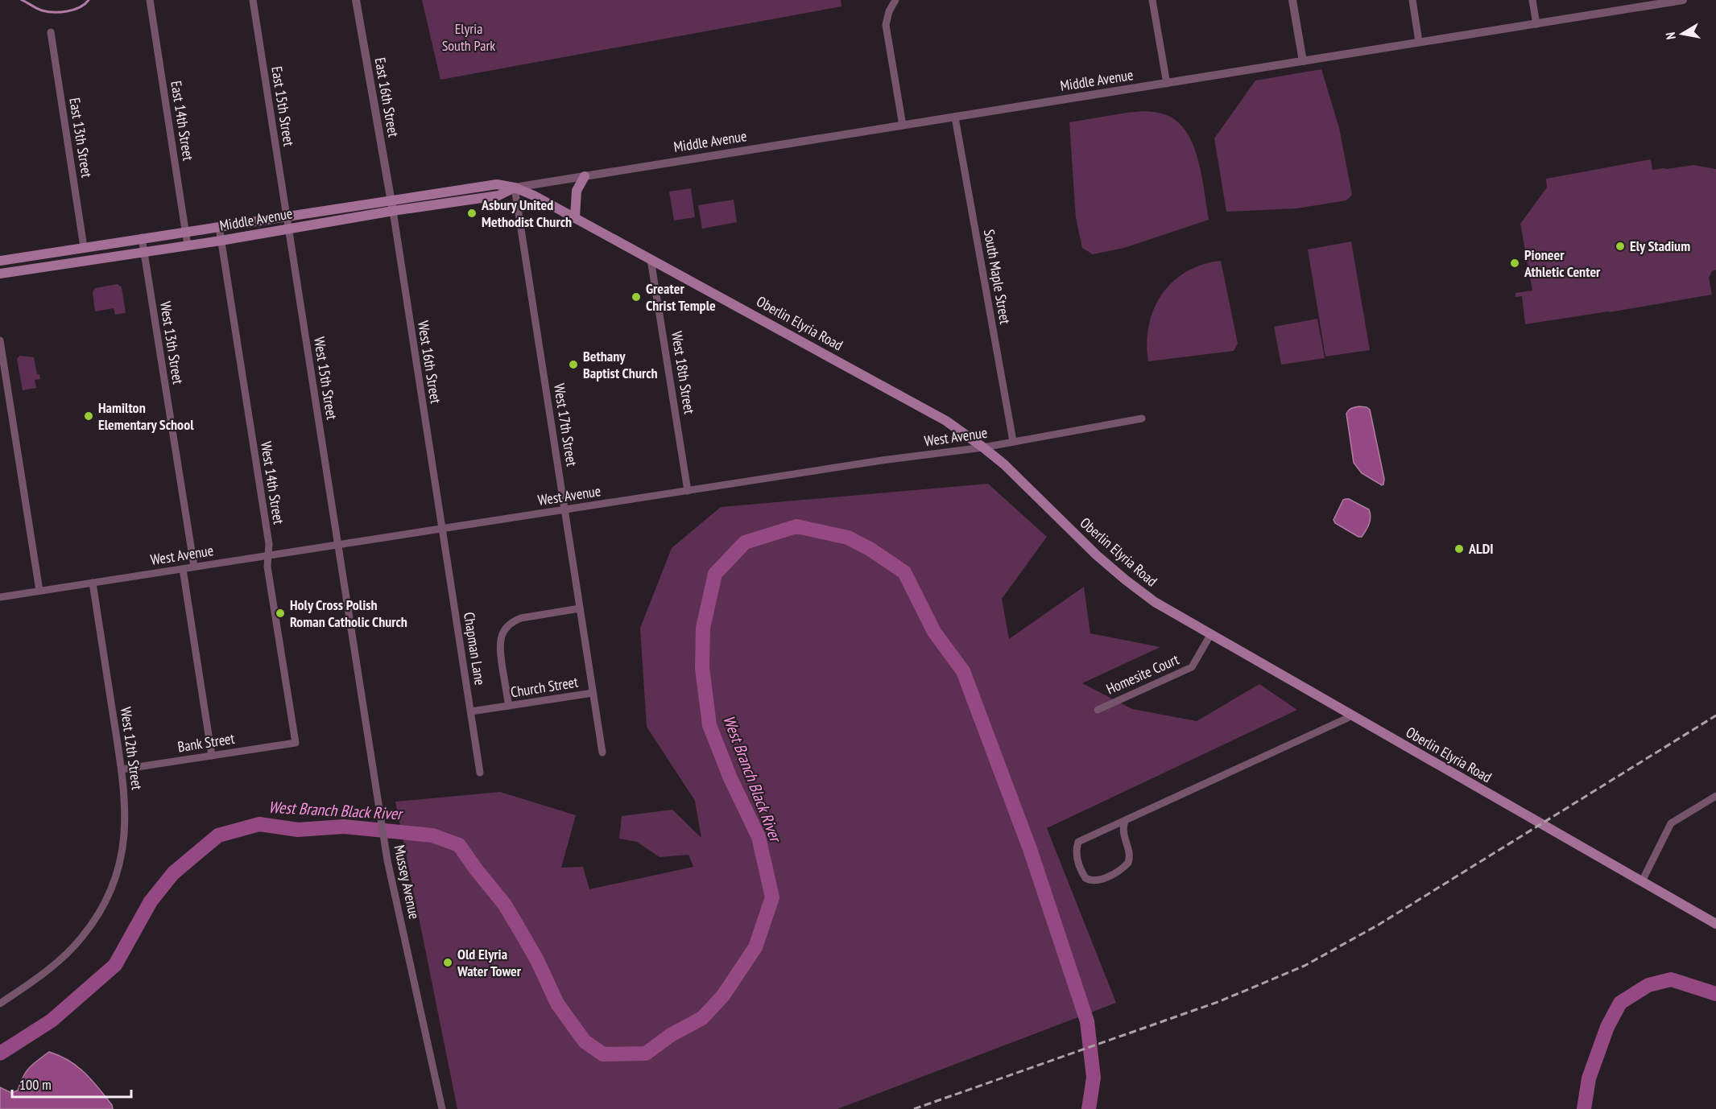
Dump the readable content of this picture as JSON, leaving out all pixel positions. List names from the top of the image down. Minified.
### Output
{"streets":{"main road":["Middle Avenue","Oberlin Elyria Road"],"street":["East 16th Street","East 15th Street","East 14th Street","East 13th Street","South Maple Street","West 13th Street","West 16th Street","West 18th Street","West 15th Street","West 17th Street","West Avenue","West 14th Street","Chapman Lane","Homesite Court","Church Street","Bank Street","West 12th Street","Mussey Avenue"]},"crossings":[["Middle Avenue","East 16th Street"],["Middle Avenue","East 15th Street"],["Middle Avenue","East 14th Street"],["Middle Avenue","East 13th Street"],["Middle Avenue","South Maple Street"],["Middle Avenue","Oberlin Elyria Road"],["Middle Avenue","West 13th Street"],["Middle Avenue","West 16th Street"],["Middle Avenue","West 15th Street"],["Middle Avenue","West 17th Street"],["Middle Avenue","West 14th Street"],["East 16th Street","West 16th Street"],["East 15th Street","West 15th Street"],["South Maple Street","West Avenue"],["Oberlin Elyria Road","West 18th Street"],["Oberlin Elyria Road","West 17th Street"],["Oberlin Elyria Road","West Avenue"],["Oberlin Elyria Road","Homesite Court"],["West 13th Street","West Avenue"],["West 16th Street","West Avenue"],["West 16th Street","Chapman Lane"],["West 18th Street","West Avenue"],["West 15th Street","West Avenue"],["West 15th Street","Mussey Avenue"],["West 17th Street","West Avenue"],["West 17th Street","Church Street"],["West Avenue","West 14th Street"],["West Avenue","Chapman Lane"],["West Avenue","West 12th Street"],["West Avenue","Mussey Avenue"],["West 14th Street","Bank Street"],["Chapman Lane","Church Street"],["Bank Street","West 12th Street"]],"water":["West Branch Black River"],"parks":["Elyria South Park"],"places":["Asbury United Methodist Church","Ely Stadium","Pioneer Athletic Center","Greater Christ Temple","Bethany Baptist Church","Hamilton Elementary School","ALDI","Holy Cross Polish Roman Catholic Church","Old Elyria Water Tower"],"scale_bar":"100 m","north":"left"}
